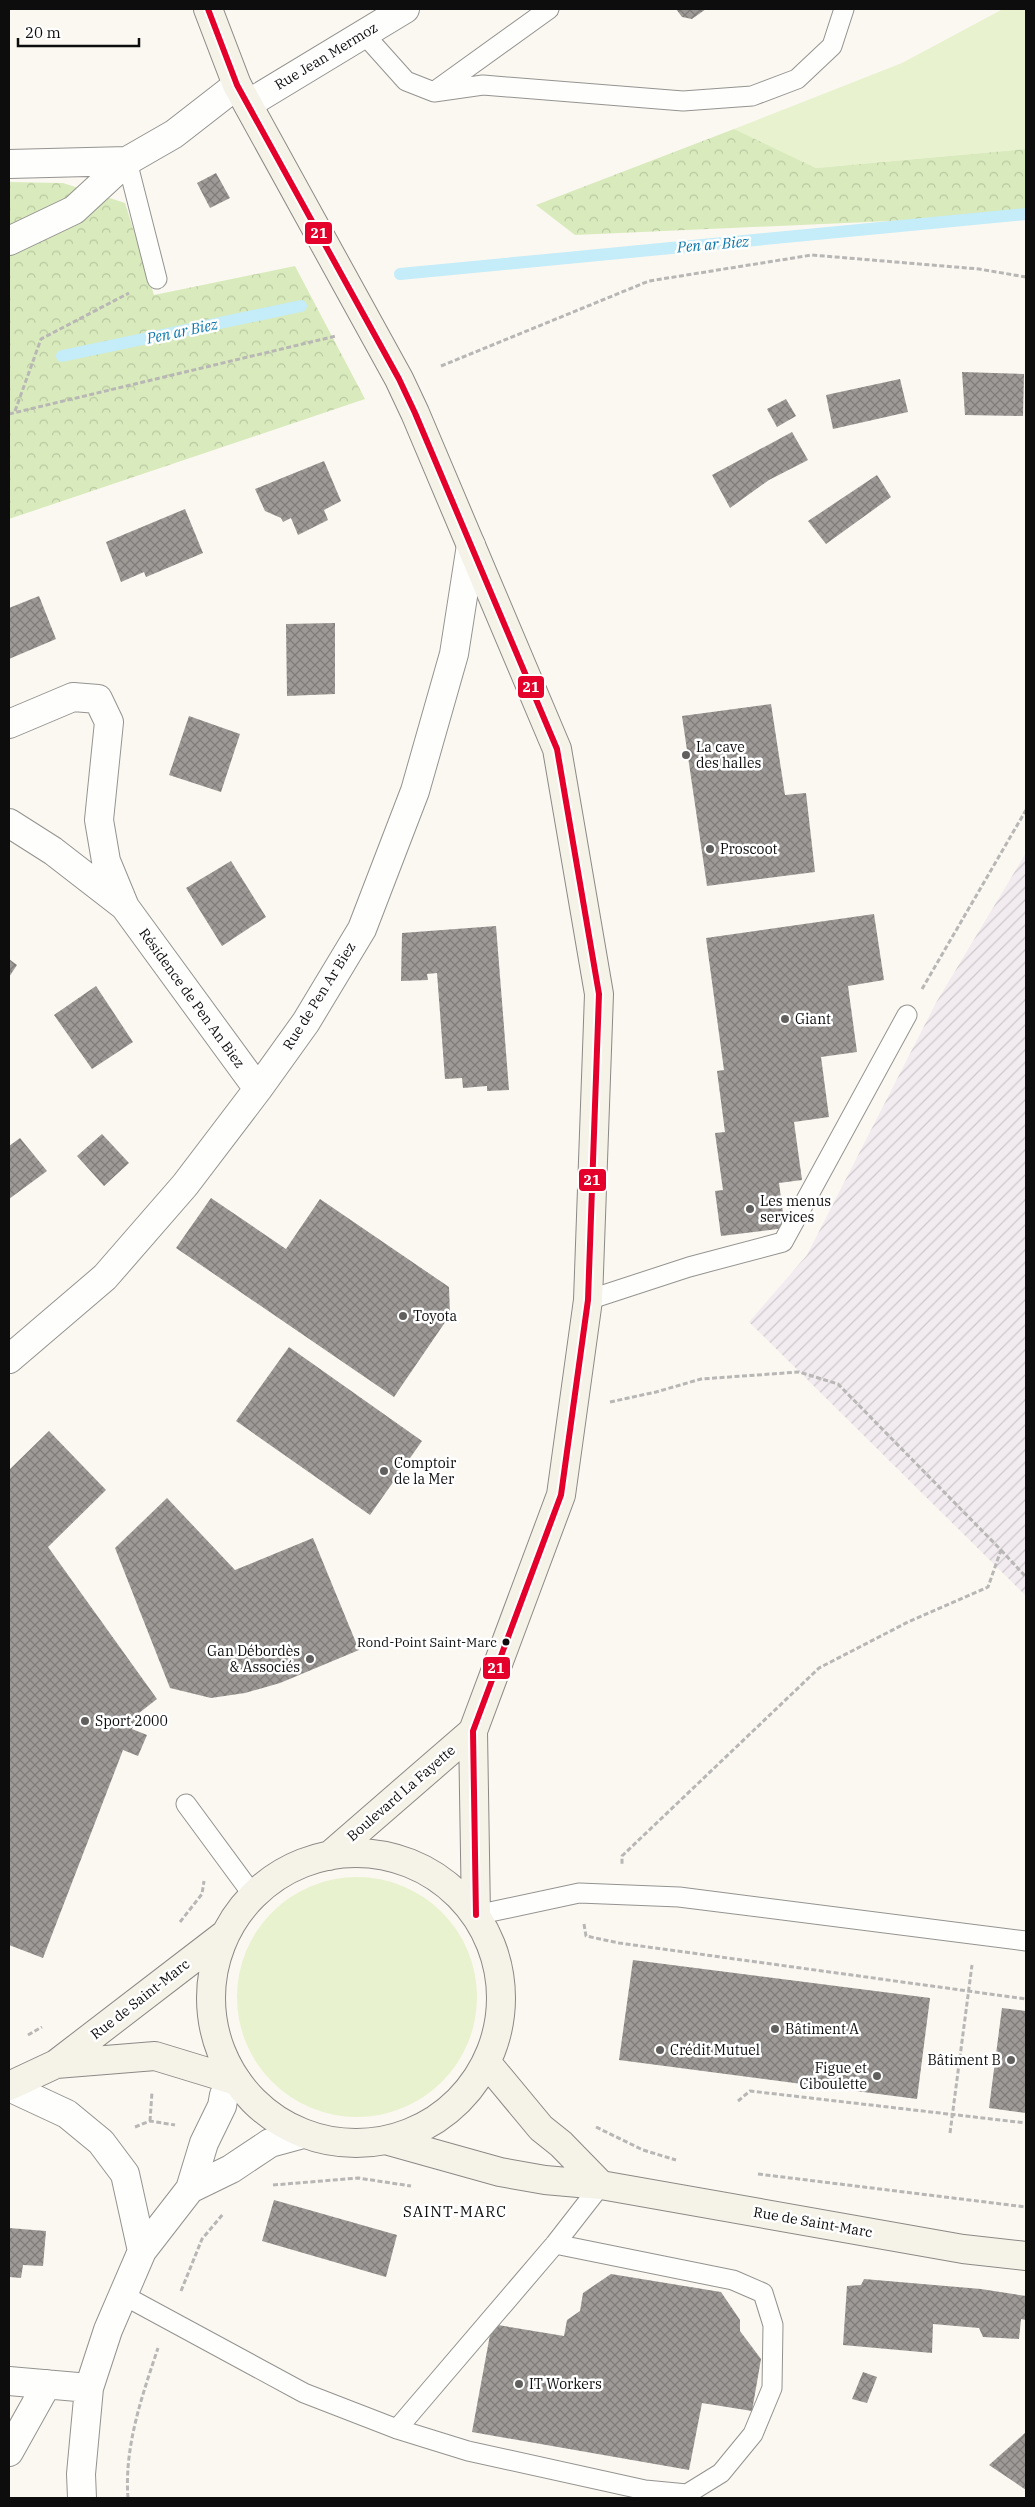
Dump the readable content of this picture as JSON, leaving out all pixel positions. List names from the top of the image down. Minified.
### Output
{"streets":{"main road":["Boulevard La Fayette","Rue de Saint-Marc"],"street":["Rue Jean Mermoz","Rue de Pen Ar Biez","Résidence de Pen An Biez"]},"crossings":[["Rue Jean Mermoz","Boulevard La Fayette"],["Rue de Pen Ar Biez","Résidence de Pen An Biez"],["Rue de Pen Ar Biez","Boulevard La Fayette"]],"districts":["SAINT-MARC"],"water":["Pen ar Biez"],"places":["La cave des halles","Proscoot","Giant","Les menus services","Toyota","Comptoir de la Mer","Rond-Point Saint-Marc","Gan Débordès & Associés","Sport 2000","Bâtiment A","Crédit Mutuel","Bâtiment B","Figue et Ciboulette","IT Workers"],"lines":["transit line 21"],"scale_bar":"20 m"}
